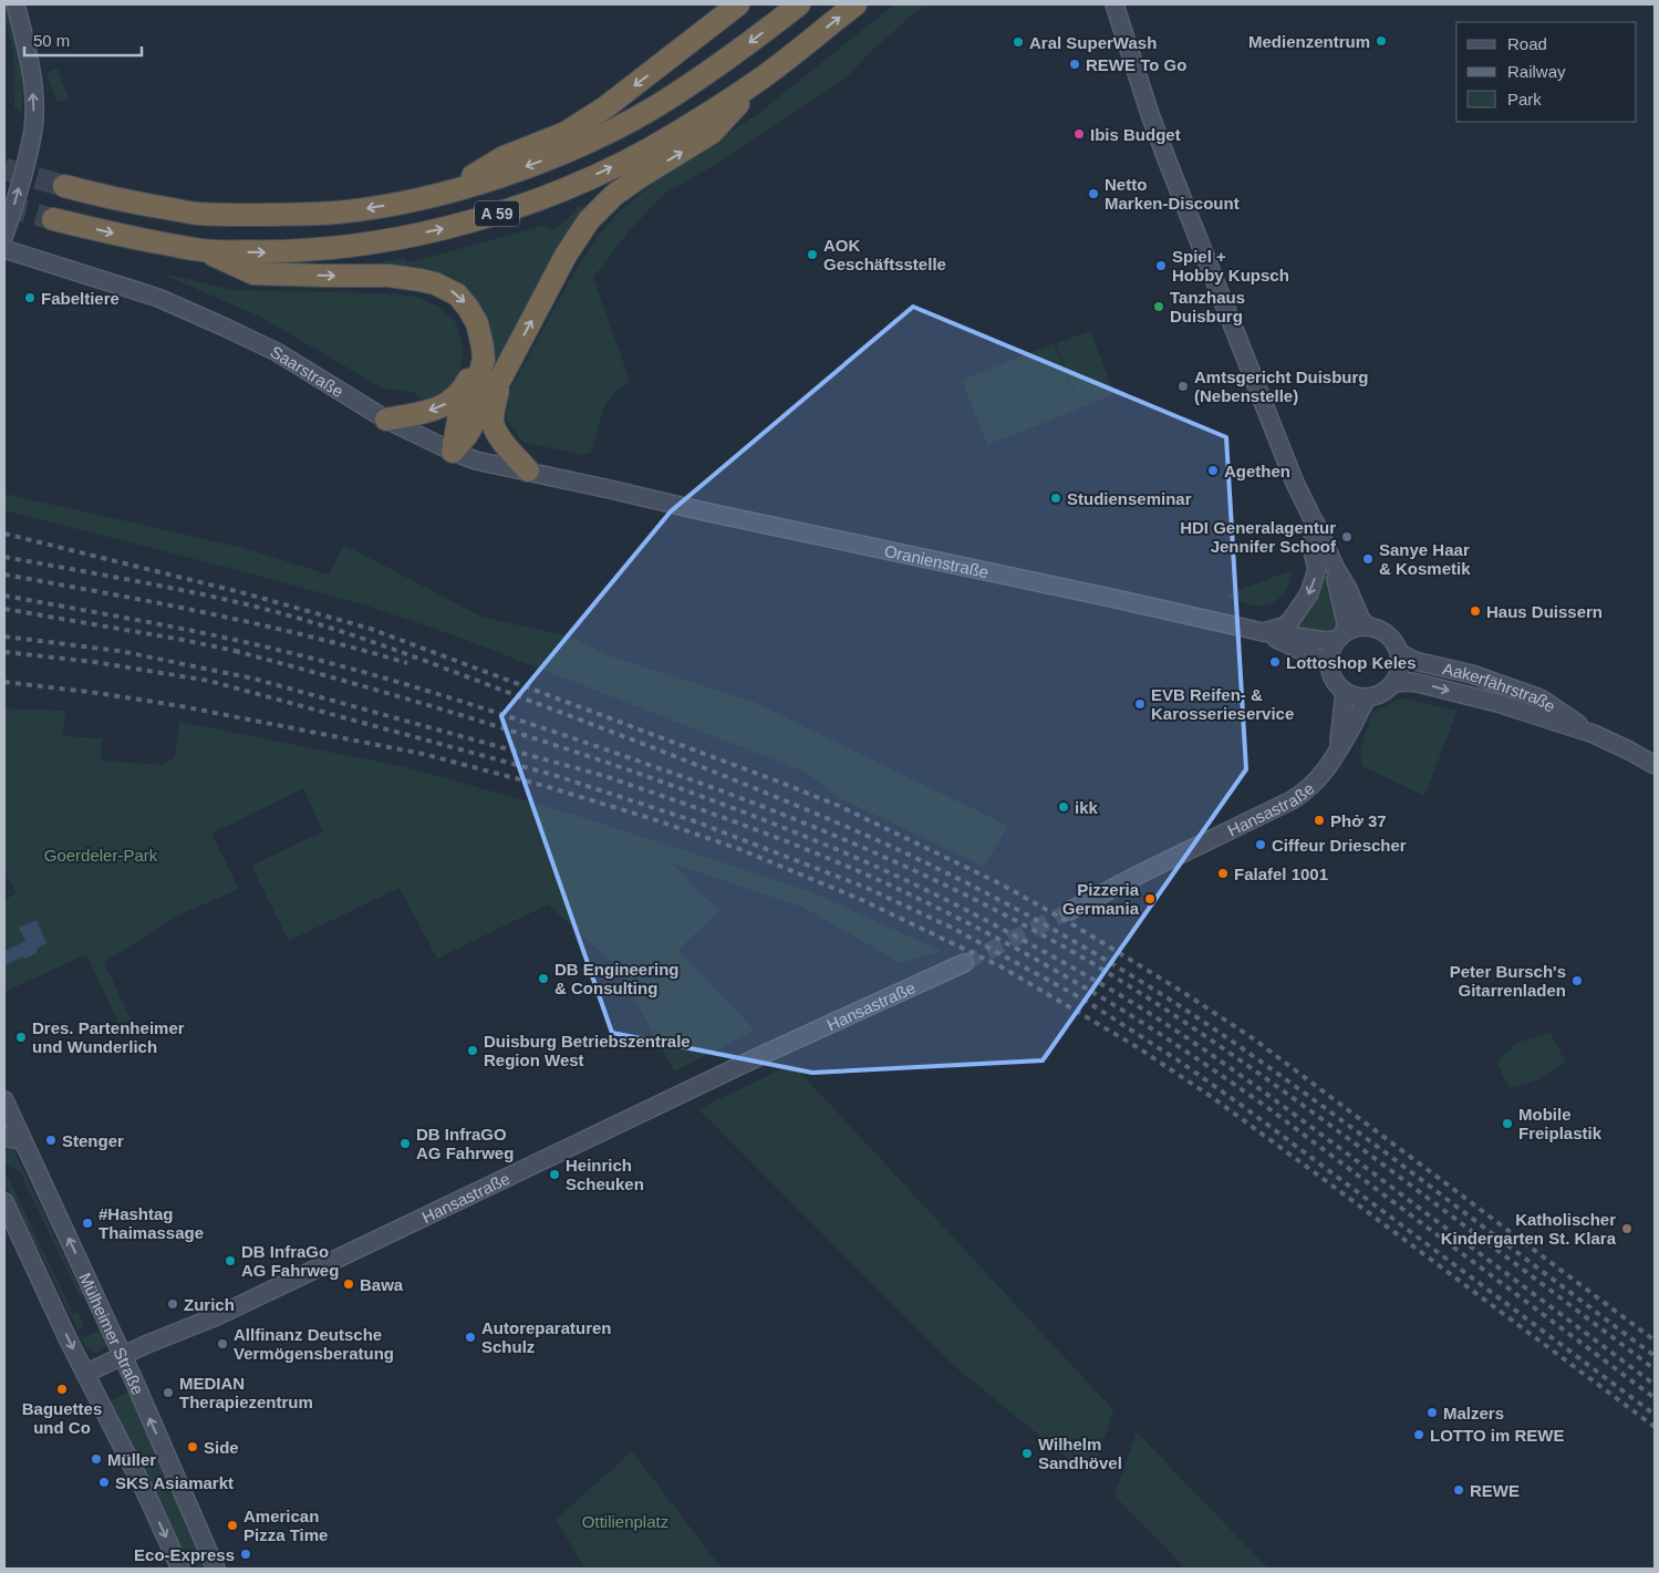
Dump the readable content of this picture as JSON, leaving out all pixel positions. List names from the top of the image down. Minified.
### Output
{"streets":{"highway":["A 59"],"main road":["Saarstraße","Oranienstraße","Aakerfährstraße","Hansastraße","Mülheimer Straße"]},"crossings":[["Saarstraße","Oranienstraße"],["Oranienstraße","Aakerfährstraße"],["Oranienstraße","Hansastraße"],["Aakerfährstraße","Hansastraße"],["Hansastraße","Mülheimer Straße"]],"parks":["Goerdeler-Park","Ottilienplatz"],"places":["Medienzentrum","Aral SuperWash","REWE To Go","Ibis Budget","Netto Marken-Discount","AOK Geschäftsstelle","Spiel + Hobby Kupsch","Fabeltiere","Tanzhaus Duisburg","Amtsgericht Duisburg (Nebenstelle)","Agethen","Studienseminar","HDI Generalagentur Jennifer Schoof","Sanye Haar & Kosmetik","Haus Duissern","Lottoshop Keles","EVB Reifen- & Karosserieservice","ikk","Phở 37","Ciffeur Driescher","Falafel 1001","Pizzeria Germania","DB Engineering & Consulting","Peter Bursch's Gitarrenladen","Dres. Partenheimer und Wunderlich","Duisburg Betriebszentrale Region West","Mobile Freiplastik","Stenger","DB InfraGO AG Fahrweg","Heinrich Scheuken","#Hashtag Thaimassage","Katholischer Kindergarten St. Klara","DB InfraGo AG Fahrweg","Bawa","Zurich","Autoreparaturen Schulz","Allfinanz Deutsche Vermögensberatung","Baguettes und Co","MEDIAN Therapiezentrum","Malzers","LOTTO im REWE","Side","Wilhelm Sandhövel","Müller","SKS Asiamarkt","REWE","American Pizza Time","Eco-Express"],"legend":["Road","Railway","Park"],"scale_bar":"50 m"}
